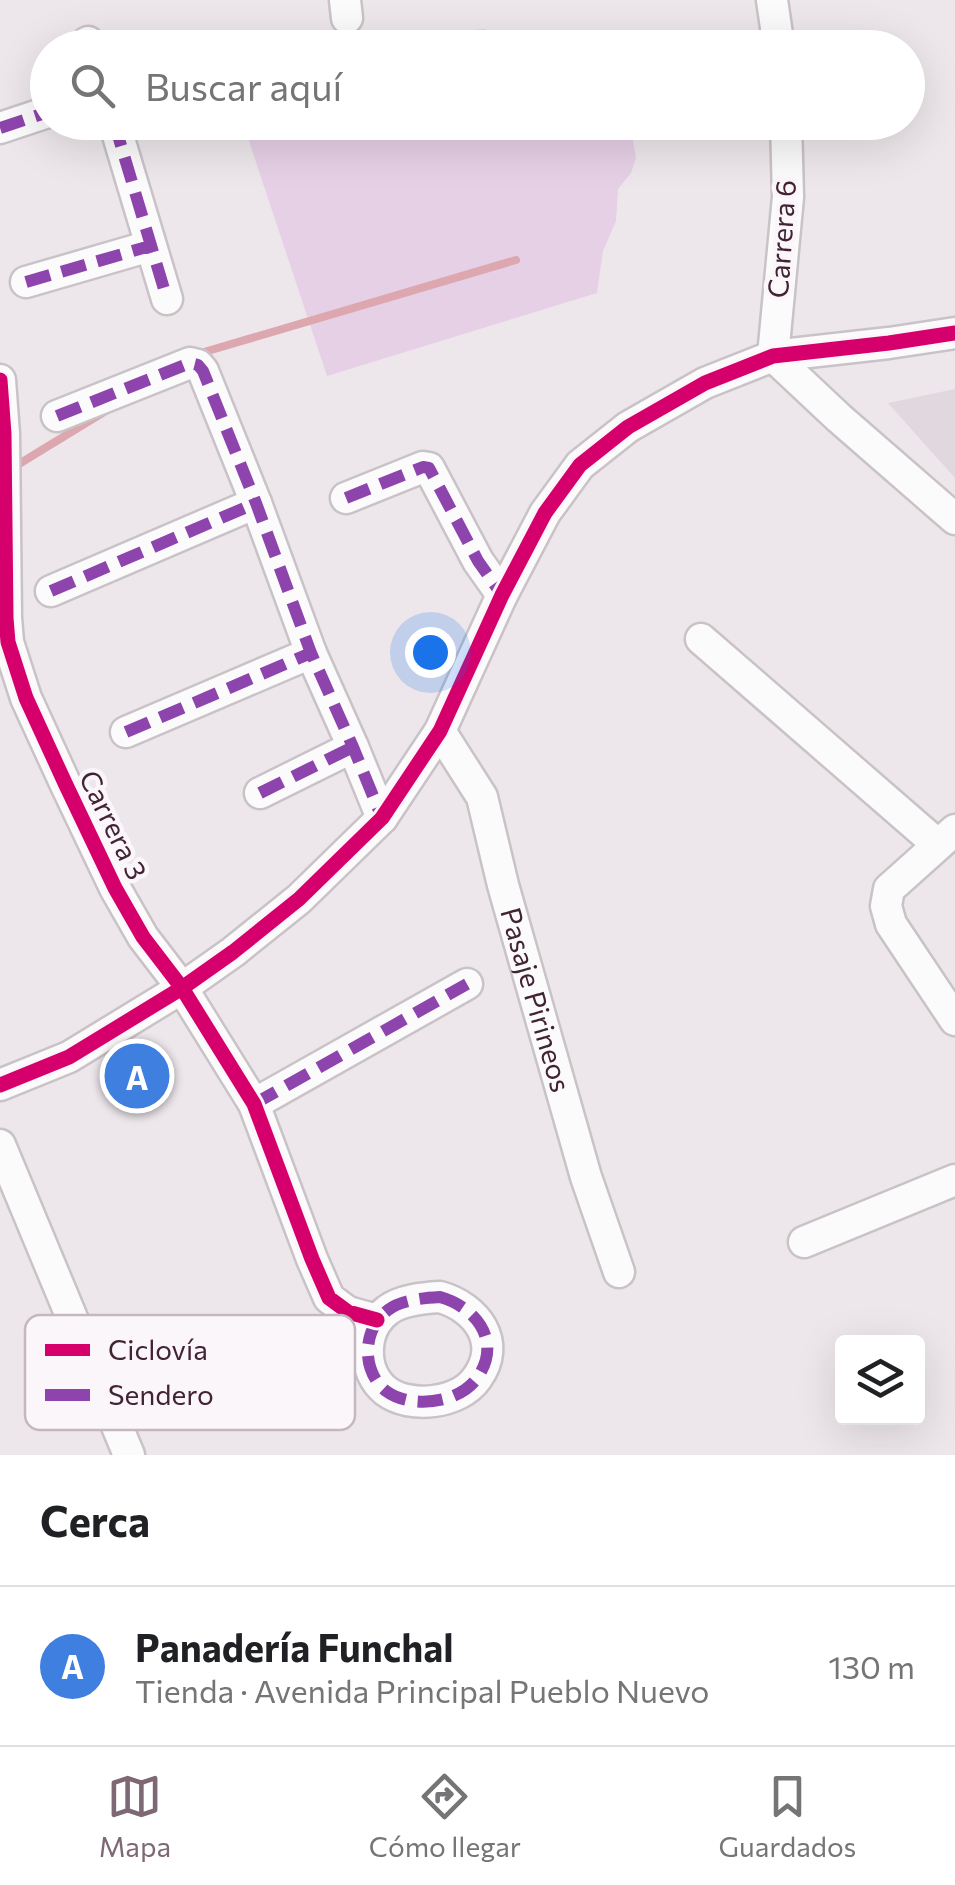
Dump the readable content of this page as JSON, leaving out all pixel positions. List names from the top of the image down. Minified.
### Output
{"streets":{"street":["Carrera 6","Carrera 3","Pasaje Pirineos"]},"legend":["Ciclovía","Sendero"],"page":{"search":"Buscar aquí","pins":"A","heading":"Cerca","list":[{"mark":"A","name":"Panadería Funchal","note":"Tienda · Avenida Principal Pueblo Nuevo","value":"130 m"}],"nav":["Mapa","Cómo llegar","Guardados"]}}
